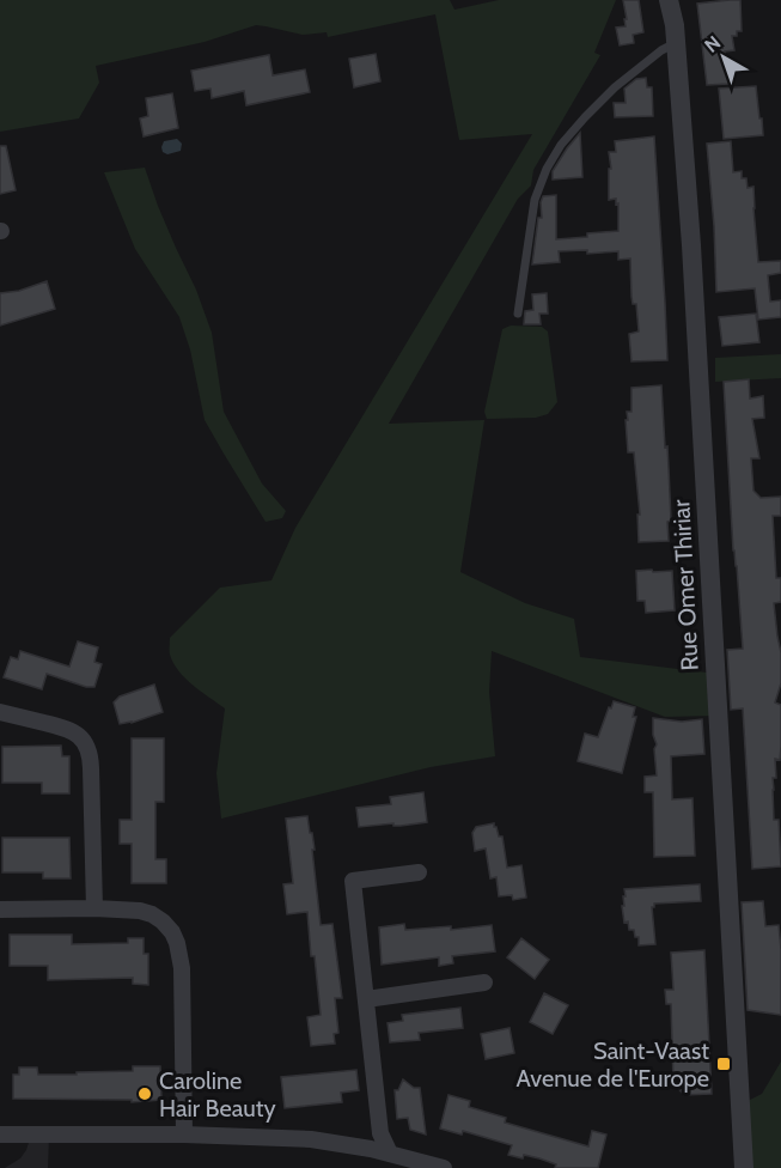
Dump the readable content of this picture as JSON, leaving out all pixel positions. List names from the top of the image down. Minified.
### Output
{"streets":{"street":["Rue Omer Thiriar"]},"places":{"transit":["Saint-Vaast Avenue de l'Europe"],"other":["Caroline Hair Beauty"]},"north":"top left"}
